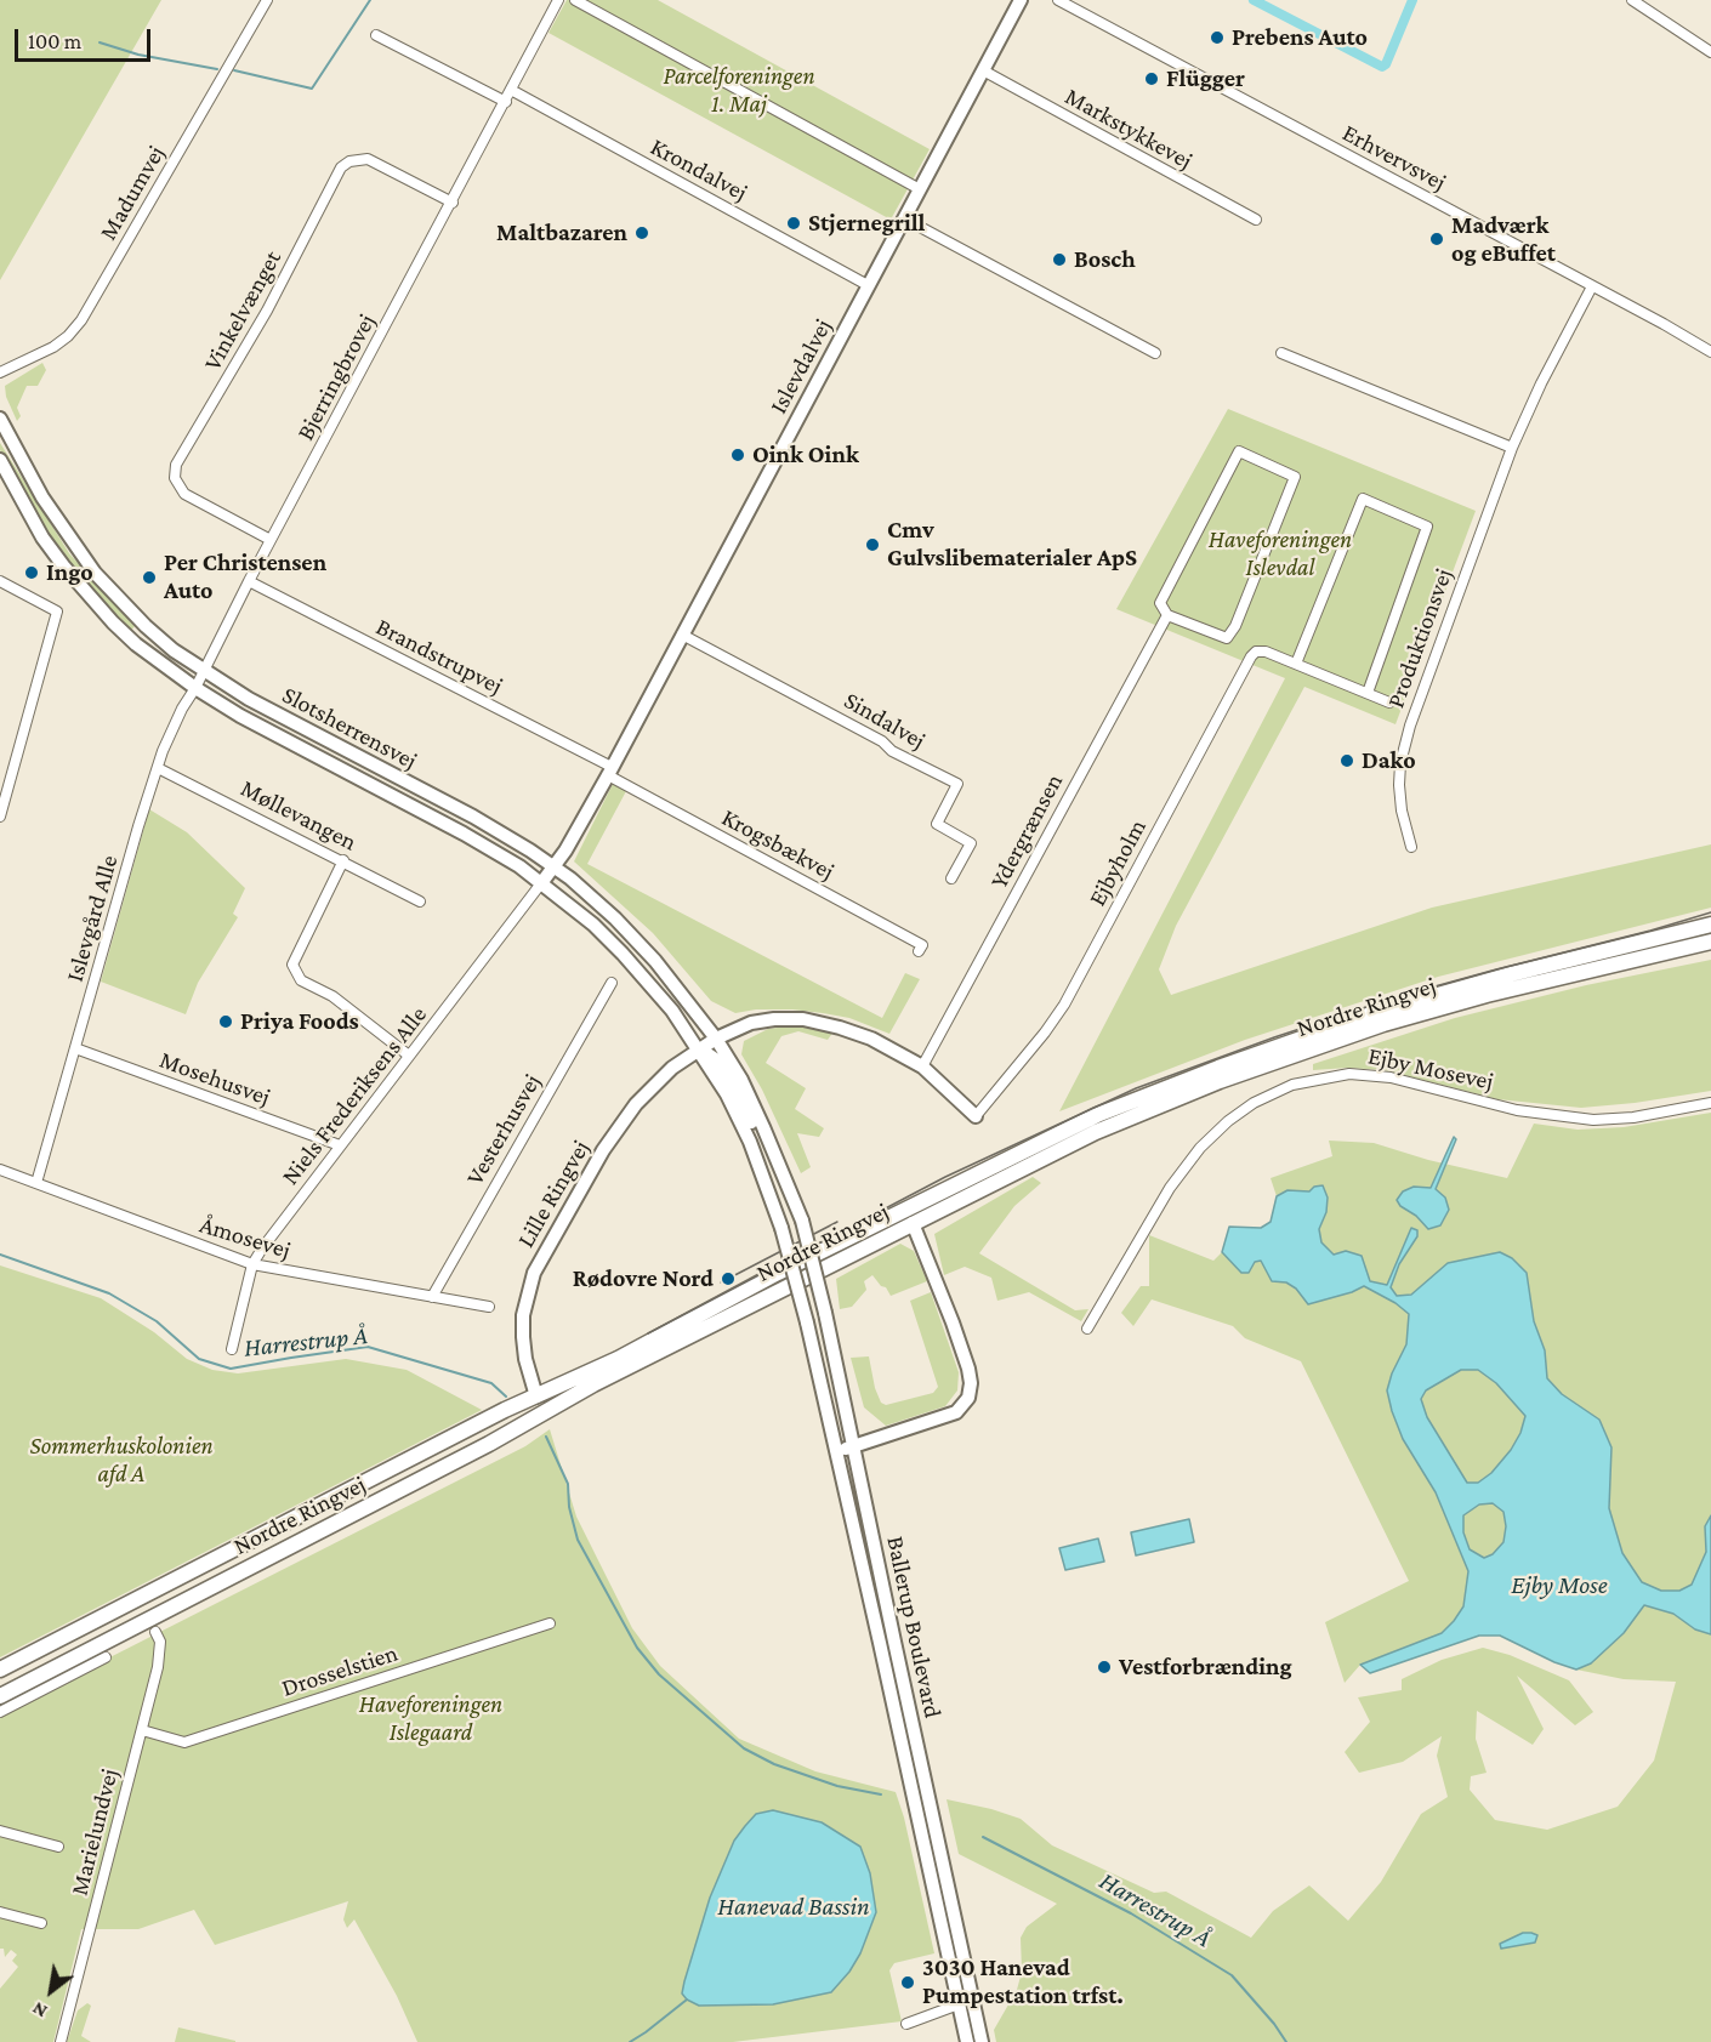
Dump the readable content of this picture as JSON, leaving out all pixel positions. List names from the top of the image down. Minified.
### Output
{"streets":{"main road":["Nordre Ringvej"],"street":["Markstykkevej","Erhvervsvej","Krondalvej","Madumvej","Vinkelvænget","Islevdalvej","Bjerringbrovej","Produktionsvej","Brandstrupvej","Sindalvej","Slotsherrensvej","Møllevangen","Ydergrænsen","Krogsbækvej","Ejbyholm","Islevgård Alle","Ejby Mosevej","Mosehusvej","Niels Frederiksens Alle","Vesterhusvej","Lille Ringvej","Åmosevej","Ballerup Boulevard","Drosselstien","Marielundvej"]},"crossings":[["Markstykkevej","Islevdalvej"],["Erhvervsvej","Produktionsvej"],["Krondalvej","Islevdalvej"],["Krondalvej","Bjerringbrovej"],["Vinkelvænget","Bjerringbrovej"],["Islevdalvej","Brandstrupvej"],["Islevdalvej","Sindalvej"],["Islevdalvej","Slotsherrensvej"],["Islevdalvej","Krogsbækvej"],["Islevdalvej","Niels Frederiksens Alle"],["Bjerringbrovej","Brandstrupvej"],["Bjerringbrovej","Slotsherrensvej"],["Bjerringbrovej","Islevgård Alle"],["Brandstrupvej","Krogsbækvej"],["Slotsherrensvej","Islevgård Alle"],["Slotsherrensvej","Niels Frederiksens Alle"],["Slotsherrensvej","Lille Ringvej"],["Slotsherrensvej","Ballerup Boulevard"],["Møllevangen","Islevgård Alle"],["Islevgård Alle","Mosehusvej"],["Islevgård Alle","Åmosevej"],["Nordre Ringvej","Lille Ringvej"],["Mosehusvej","Niels Frederiksens Alle"],["Niels Frederiksens Alle","Åmosevej"],["Vesterhusvej","Åmosevej"],["Drosselstien","Marielundvej"]],"water":["Harrestrup Å","Ejby Mose","Hanevad Bassin"],"parks":["Parcelforeningen 1. Maj","Haveforeningen Islevdal","Sommerhuskolonien afd A","Haveforeningen Islegaard"],"places":["Prebens Auto","Flügger","Stjernegrill","Maltbazaren","Madværk og eBuffet","Bosch","Oink Oink","Cmv Gulvslibematerialer ApS","Ingo","Per Christensen Auto","Dako","Priya Foods","Rødovre Nord","Vestforbrænding","3030 Hanevad Pumpestation trfst."],"scale_bar":"100 m","north":"bottom left"}
